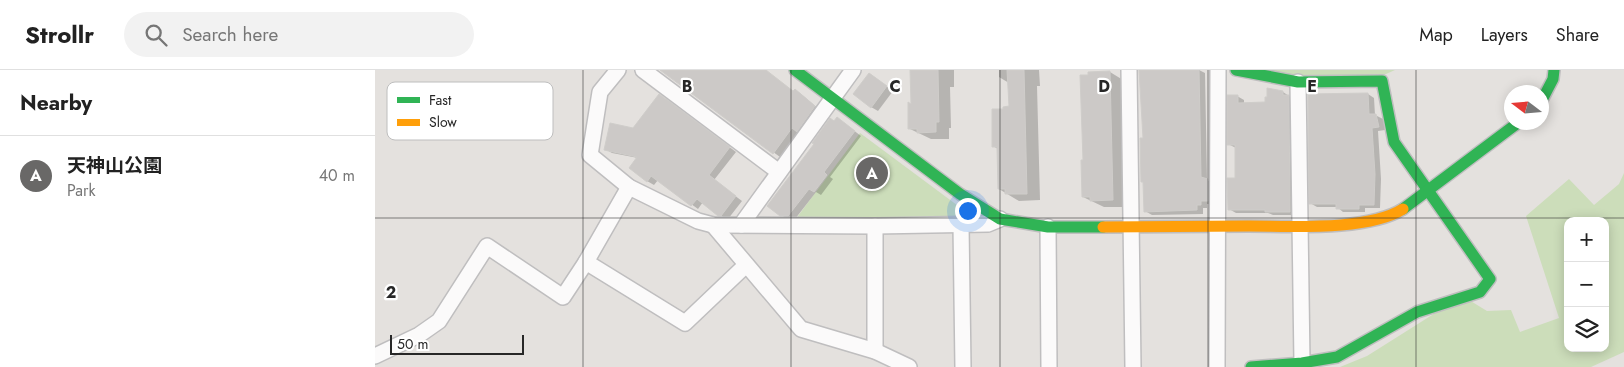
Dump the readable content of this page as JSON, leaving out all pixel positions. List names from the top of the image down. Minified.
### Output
{"legend":["Fast","Slow"],"scale_bar":"50 m","north":"left","page":{"header":"Strollr","search":"Search here","nav":["Map","Layers","Share"],"heading":"Nearby","list":[{"mark":"A","name":"天神山公園","note":"Park","value":"40 m"}],"pins":"A","map_buttons":["+","−"],"scale":"50 m"},"grid":{"columns":["B","C","D","E"],"rows":["2"]}}
